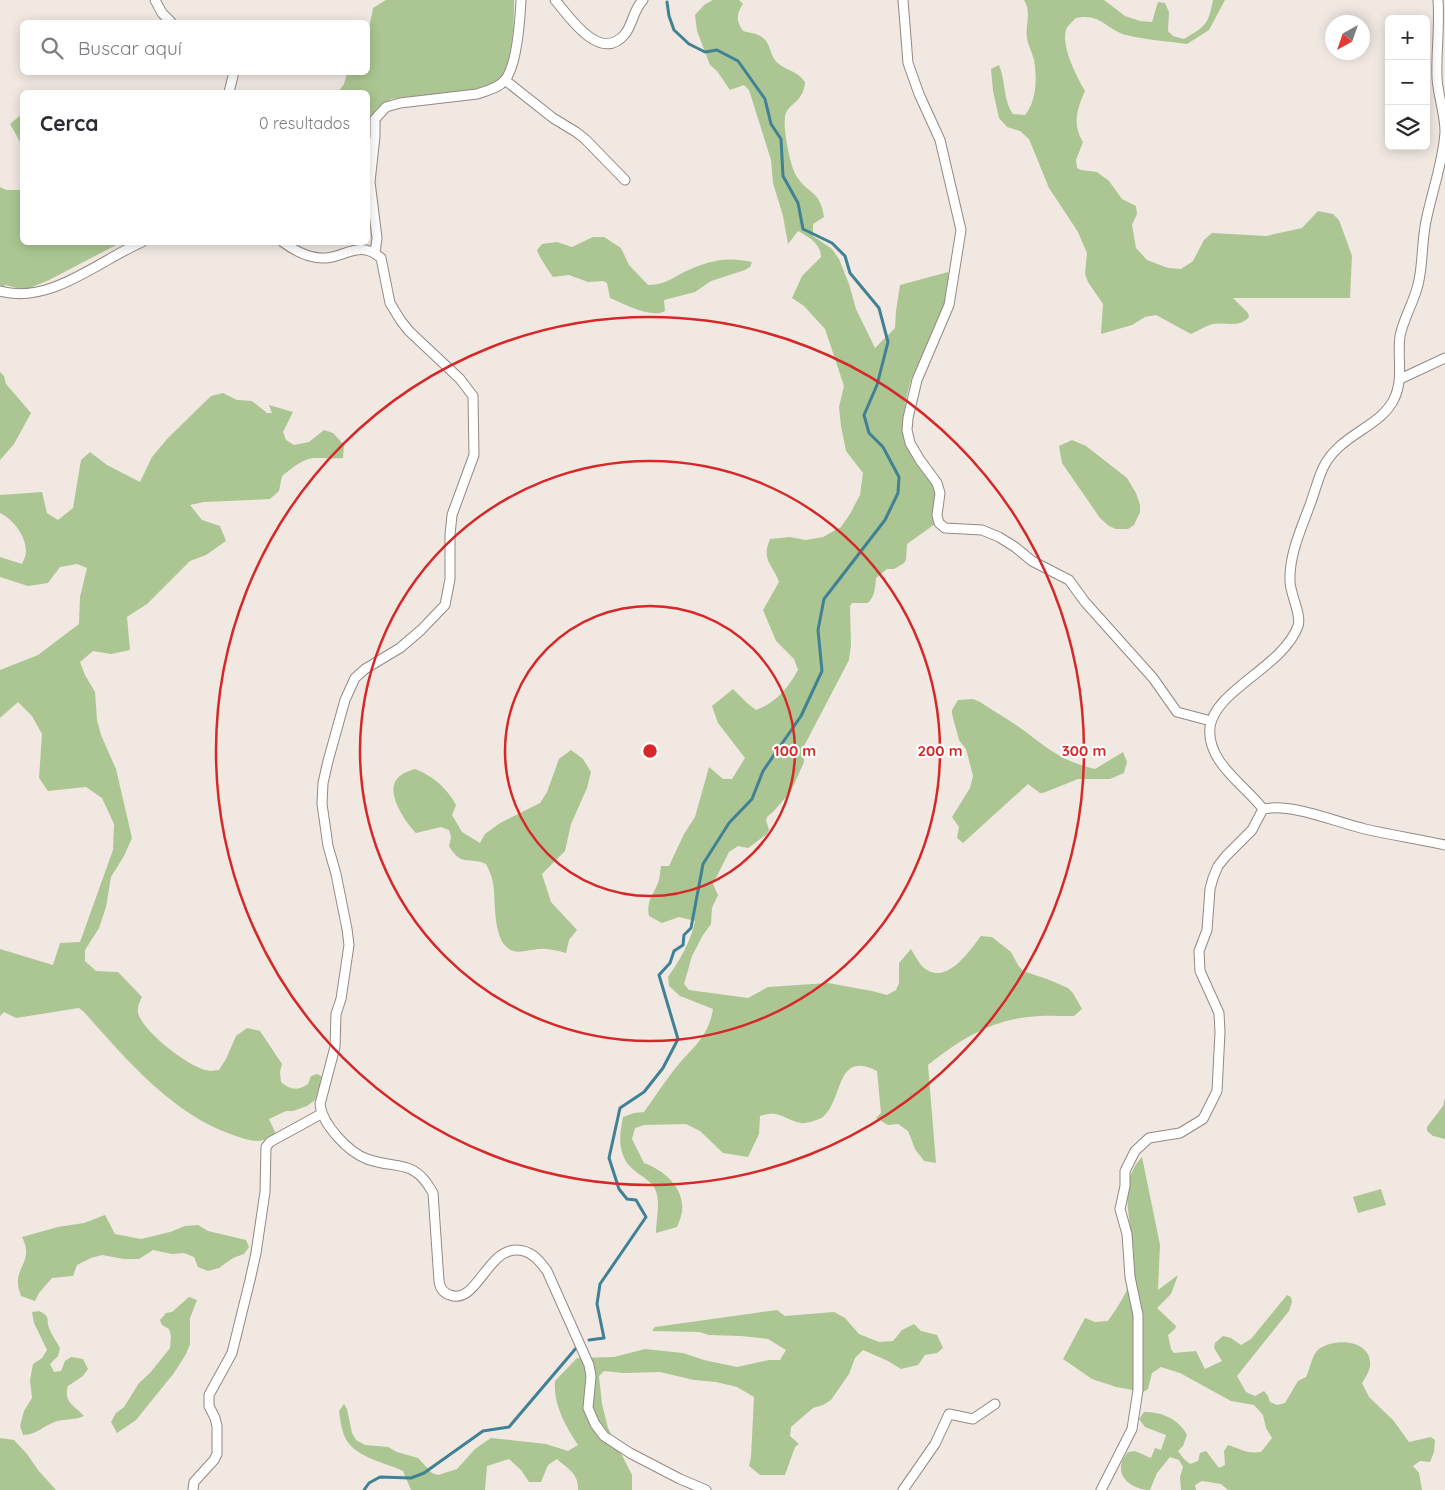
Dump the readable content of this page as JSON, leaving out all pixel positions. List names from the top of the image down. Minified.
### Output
{"north":"bottom left","page":{"map_buttons":["+","−"],"search":"Buscar aquí","heading":["Cerca","0 resultados"]},"rings":["100 m","200 m","300 m"]}
